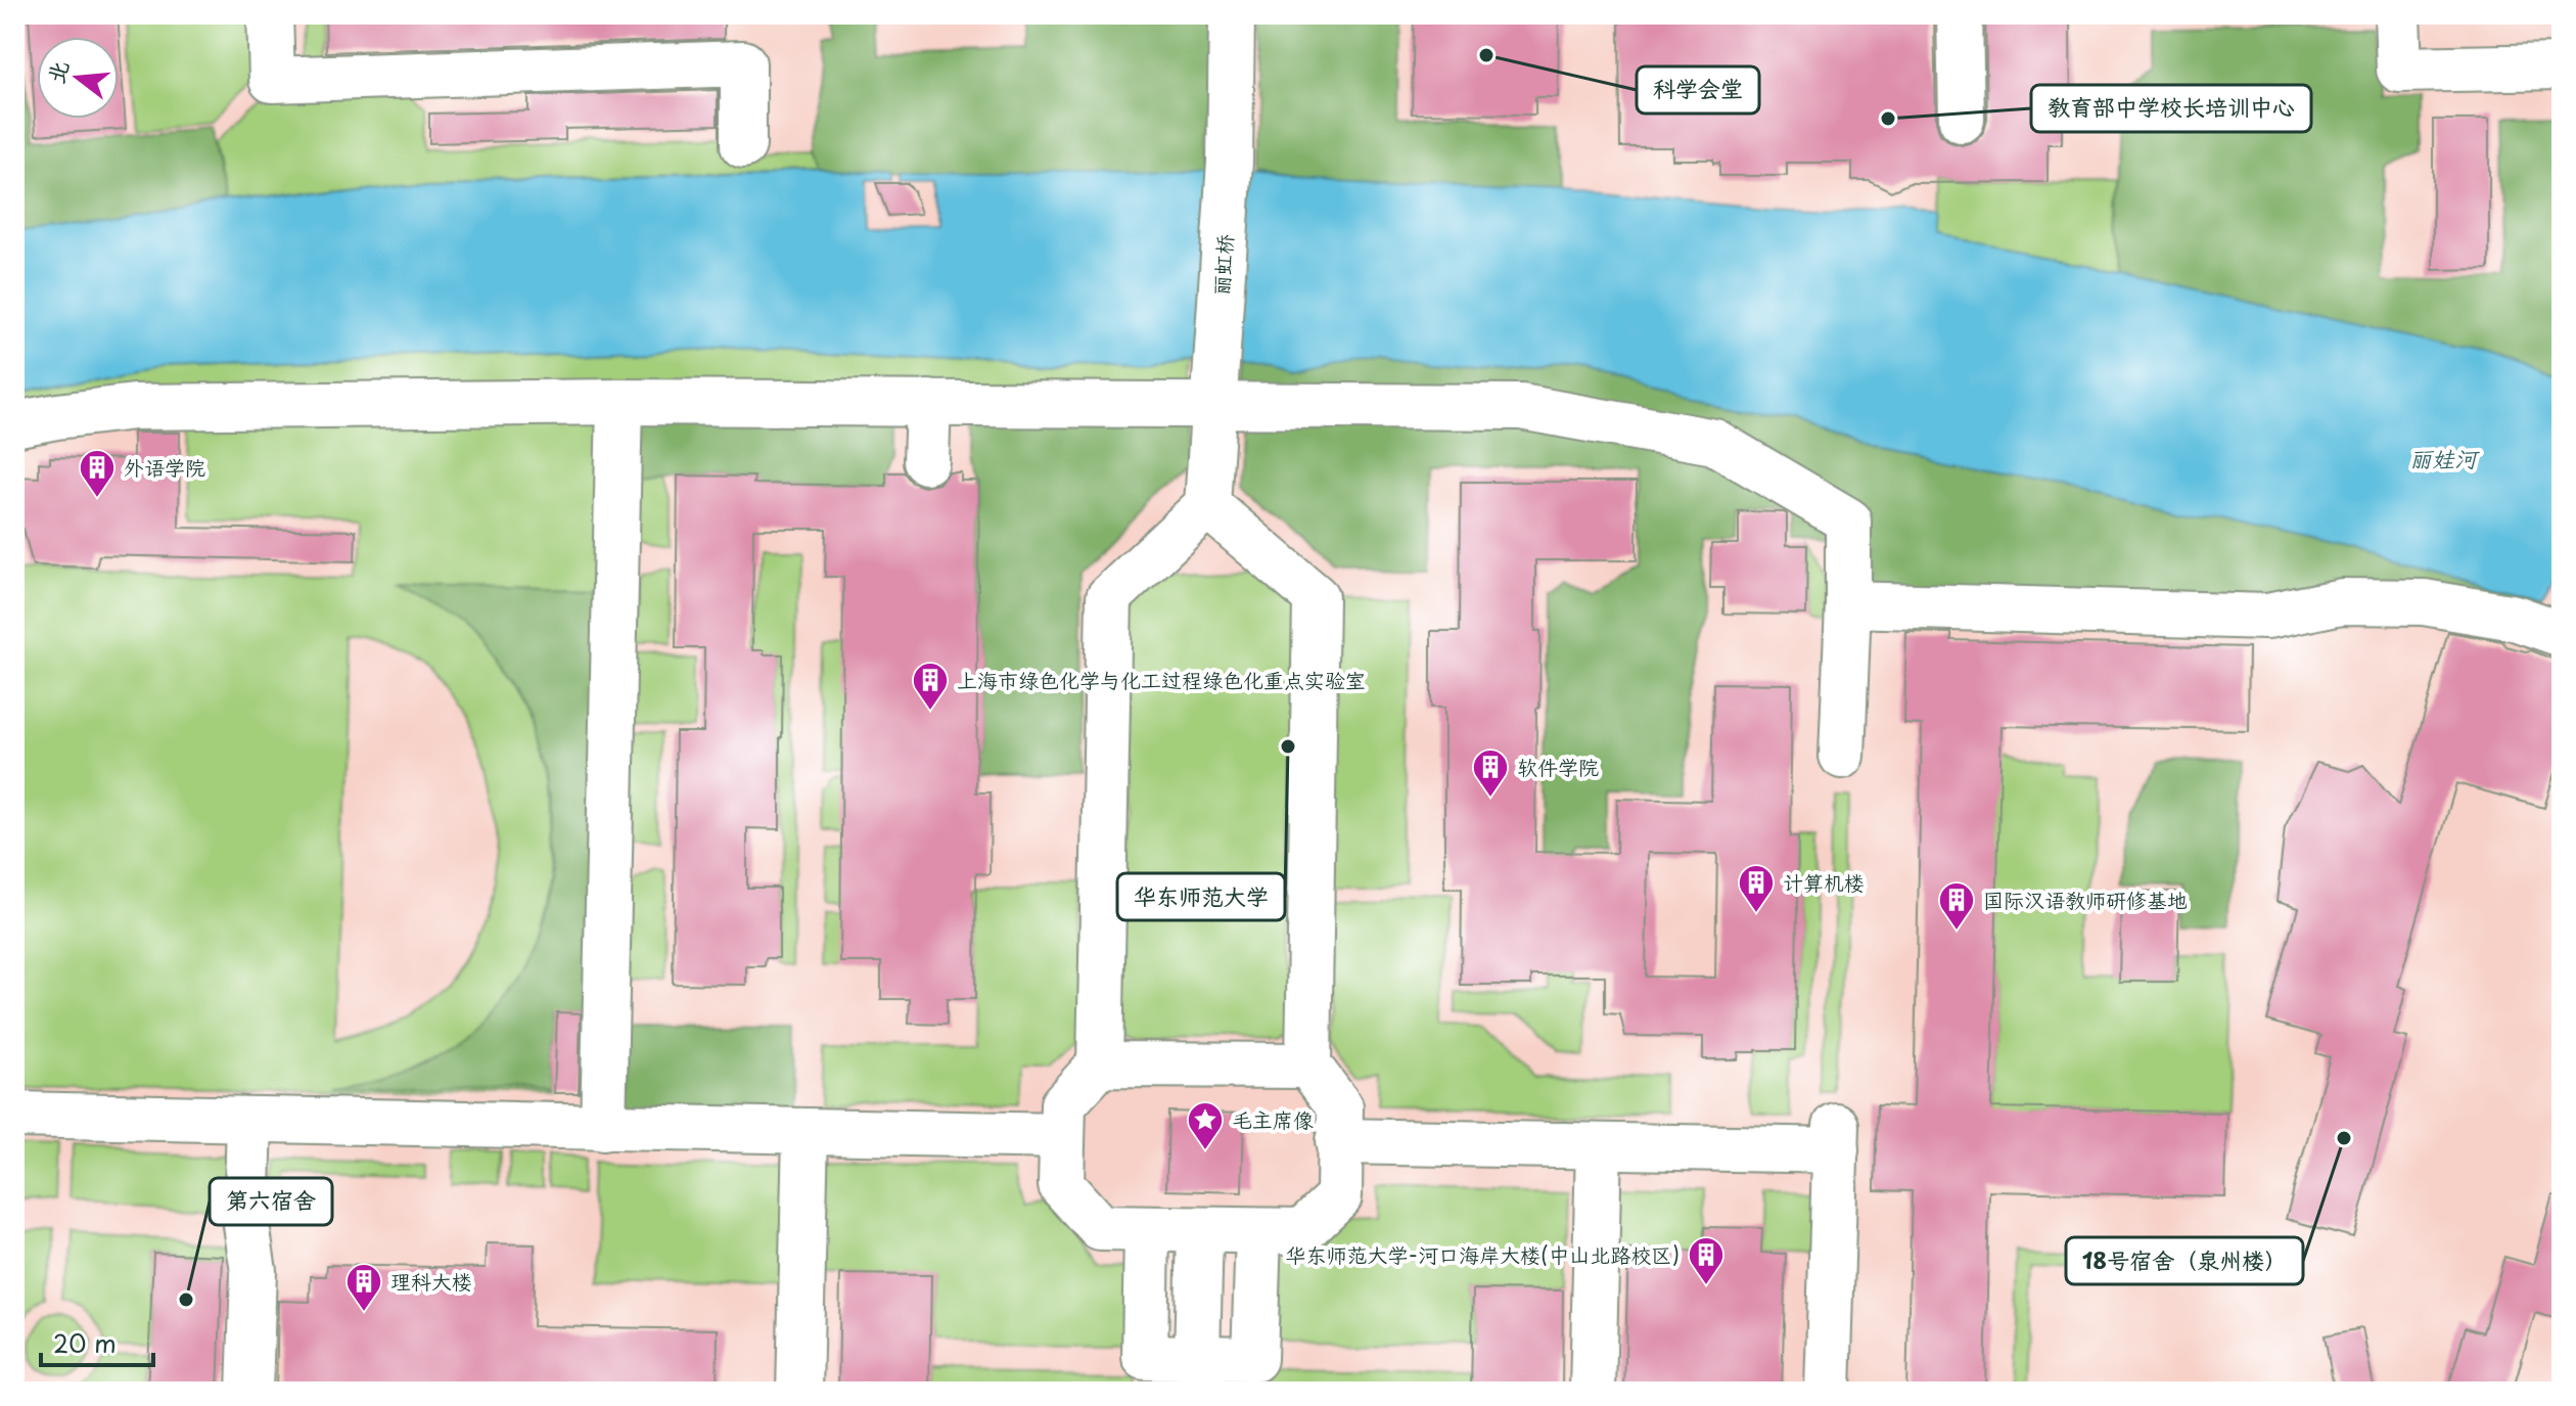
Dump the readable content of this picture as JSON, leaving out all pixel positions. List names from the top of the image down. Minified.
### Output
{"streets":{"lane":["丽虹桥"]},"water":["丽娃河"],"places":{"other":["科学会堂","教育部中学校长培训中心","华东师范大学","18号宿舍（泉州楼）","第六宿舍"],"building":["外语学院","上海市绿色化学与化工过程绿色化重点实验室","软件学院","计算机楼","国际汉语教师研修基地","华东师范大学-河口海岸大楼(中山北路校区)","理科大楼"],"place":["毛主席像"]},"scale_bar":"20 m","north":"left"}
